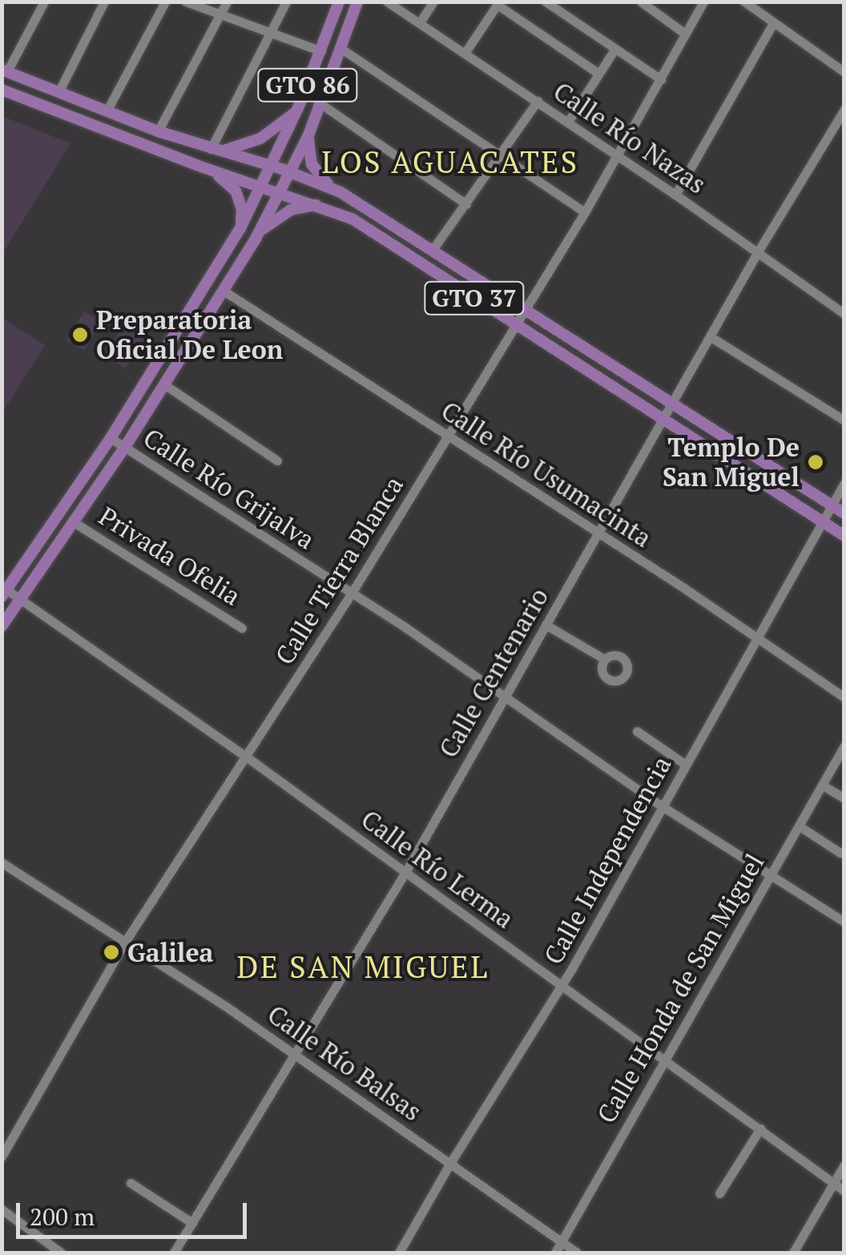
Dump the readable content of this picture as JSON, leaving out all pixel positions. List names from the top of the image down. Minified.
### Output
{"streets":{"main road":["GTO 86","GTO 37"],"street":["Calle Río Nazas","Calle Río Usumacinta","Calle Río Grijalva","Privada Ofelia","Calle Tierra Blanca","Calle Centenario","Calle Independencia","Calle Río Lerma","Calle Honda de San Miguel","Calle Río Balsas"]},"crossings":[["GTO 86","GTO 37"],["Calle Río Nazas","Calle Tierra Blanca"],["Calle Río Nazas","Calle Centenario"],["GTO 37","Calle Tierra Blanca"],["GTO 37","Calle Centenario"],["GTO 37","Calle Independencia"],["Calle Río Usumacinta","Calle Tierra Blanca"],["Calle Río Usumacinta","Calle Centenario"],["Calle Río Usumacinta","Calle Independencia"],["Calle Río Grijalva","Calle Tierra Blanca"],["Calle Río Grijalva","Calle Centenario"],["Calle Río Grijalva","Calle Independencia"],["Calle Río Grijalva","Calle Honda de San Miguel"],["Calle Tierra Blanca","Calle Río Lerma"],["Calle Tierra Blanca","Calle Río Balsas"],["Calle Centenario","Calle Río Lerma"],["Calle Centenario","Calle Río Balsas"],["Calle Independencia","Calle Río Lerma"],["Calle Independencia","Calle Río Balsas"],["Calle Río Lerma","Calle Honda de San Miguel"],["Calle Honda de San Miguel","Calle Río Balsas"]],"districts":["LOS AGUACATES","DE SAN MIGUEL"],"places":["Preparatoria Oficial De Leon","Templo De San Miguel","Galilea"],"scale_bar":"200 m"}
